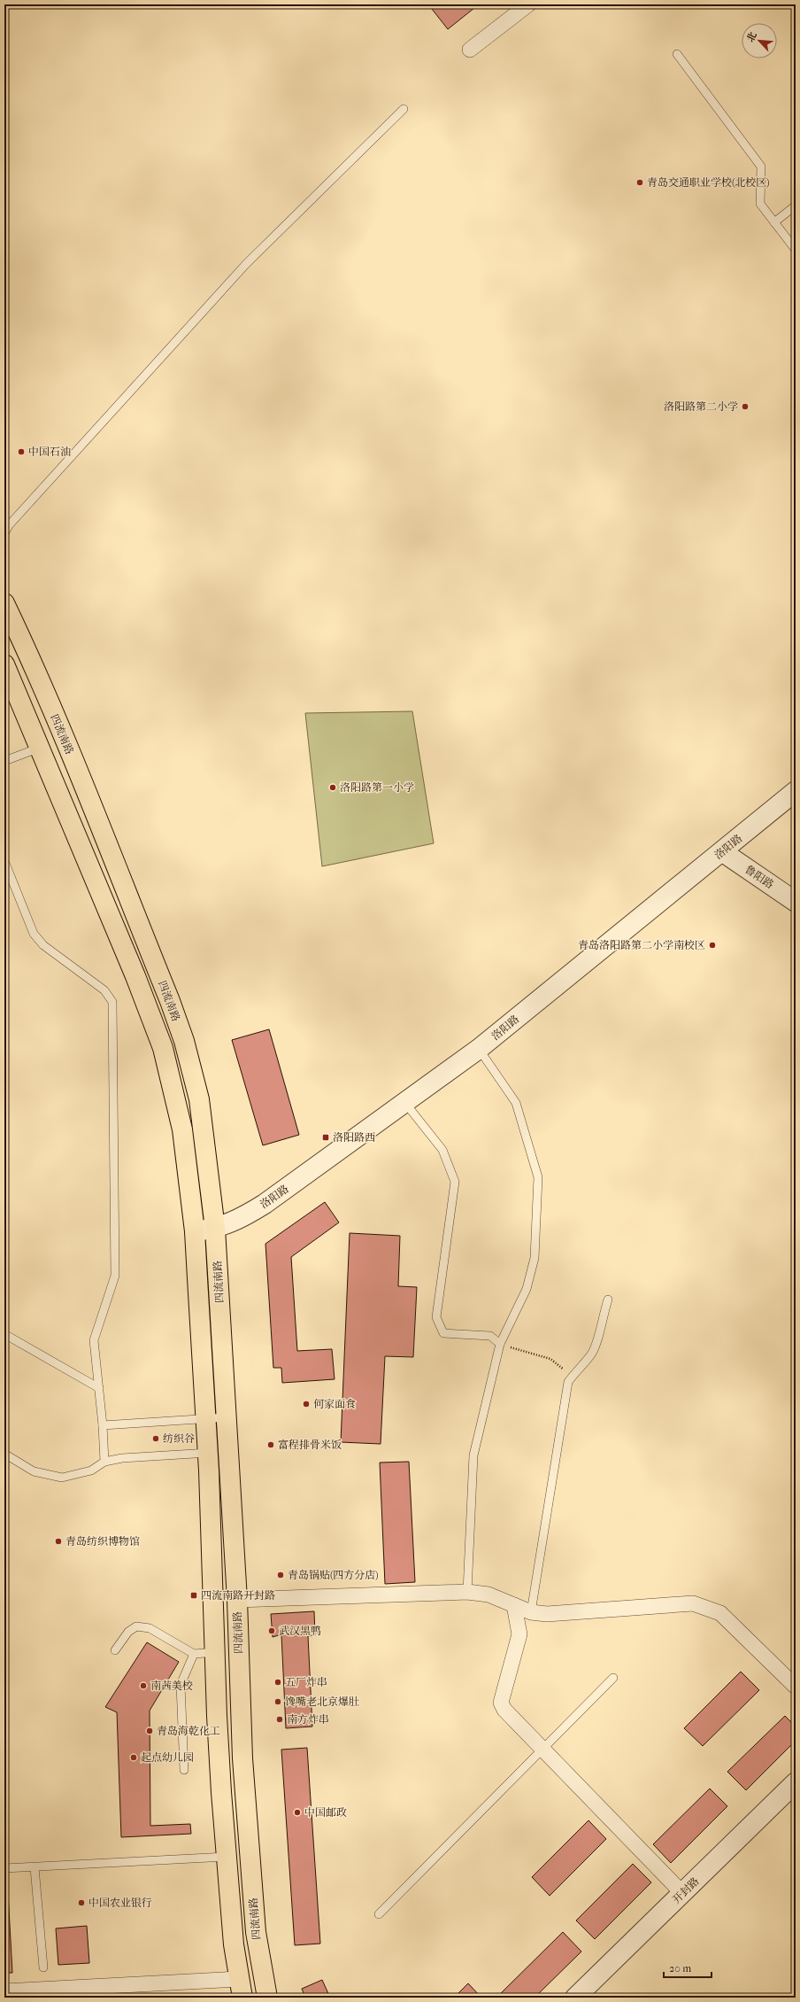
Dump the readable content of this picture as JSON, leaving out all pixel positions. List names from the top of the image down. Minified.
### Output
{"streets":{"main road":["四流南路"],"street":["洛阳路","鲁阳路","开封路"]},"crossings":[["四流南路","洛阳路"],["洛阳路","鲁阳路"]],"places":{"other":["青岛交通职业学校(北校区)","洛阳路第二小学","中国石油","洛阳路第一小学","青岛洛阳路第二小学南校区","何家面食","纺织谷","富程排骨米饭","青岛纺织博物馆","青岛锅贴(四方分店)","武汉黑鸭","五厂炸串","南茜美校","馋嘴老北京爆肚","南方炸串","青岛海乾化工","起点幼儿园","中国邮政","中国农业银行"],"transit":["洛阳路西","四流南路开封路"]},"scale_bar":"20 m","north":"top left"}
